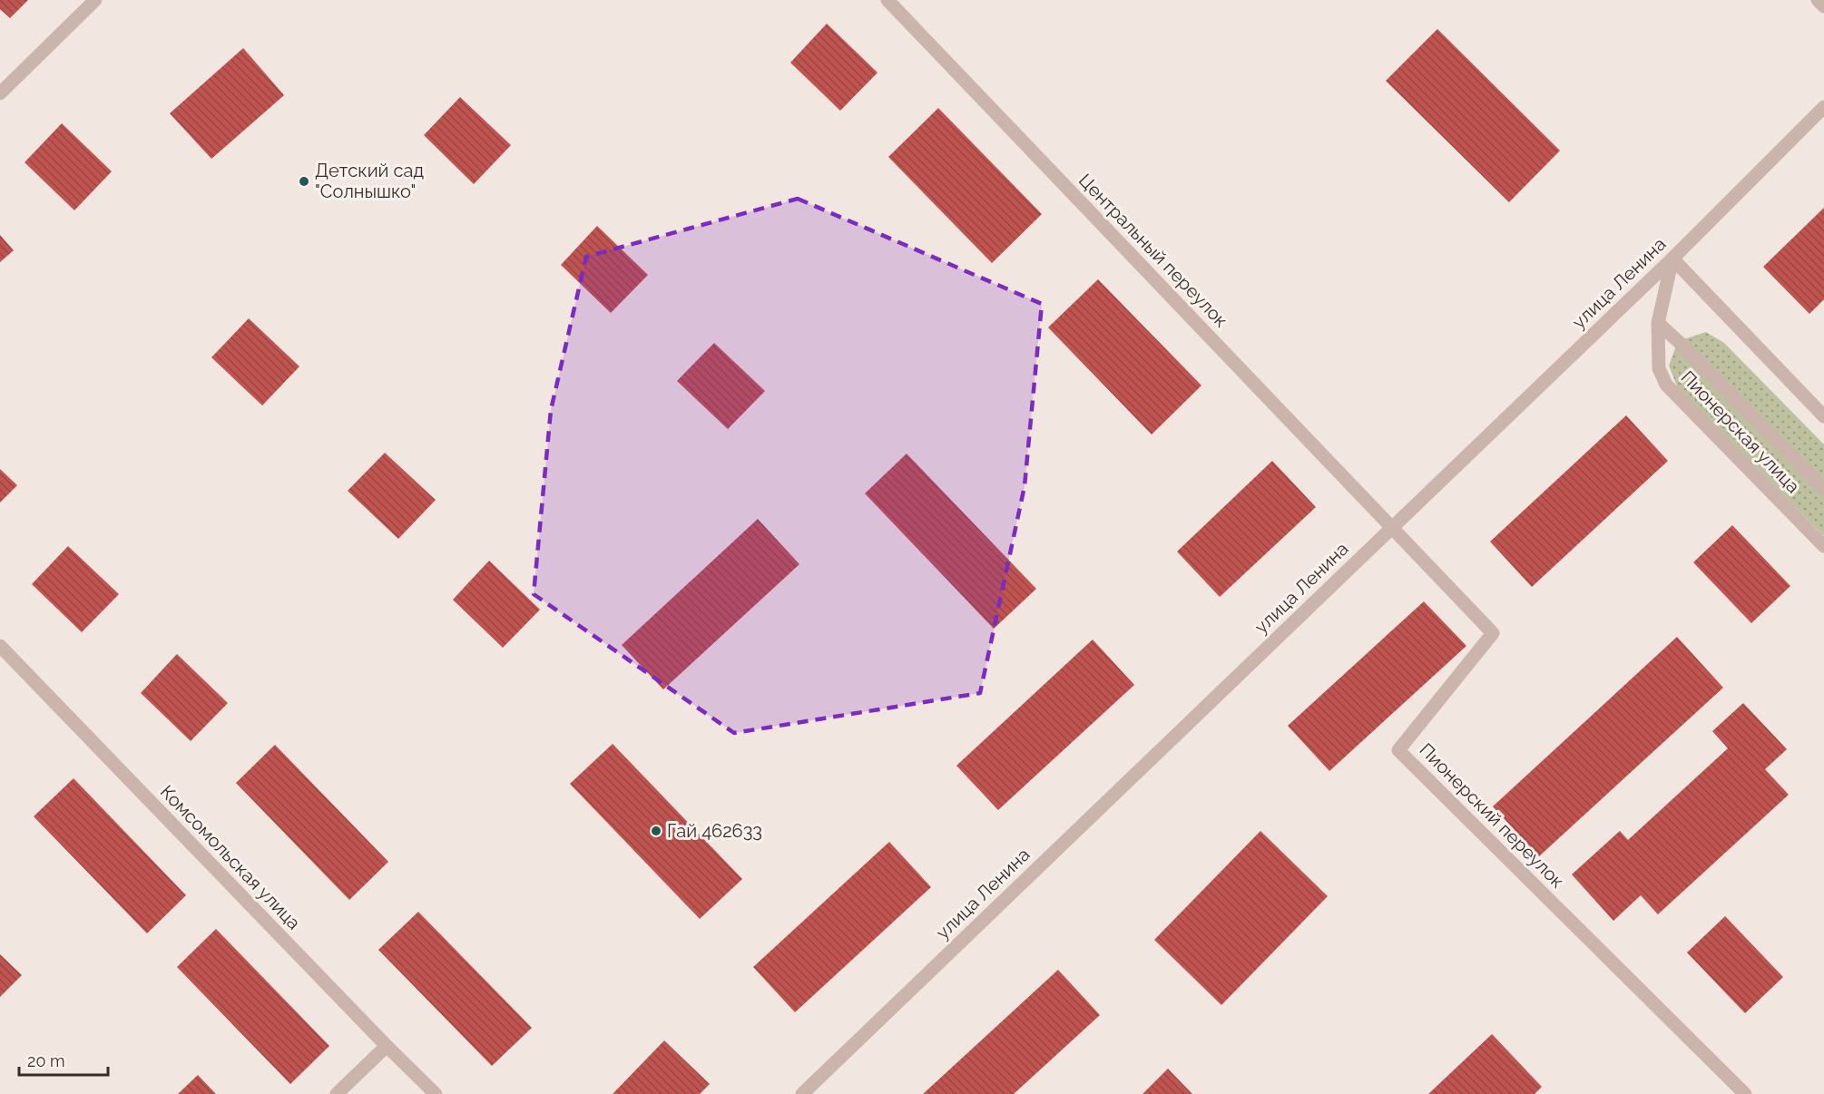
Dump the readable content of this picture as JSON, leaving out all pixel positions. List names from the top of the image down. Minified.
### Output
{"streets":{"street":["Центральный переулок","улица Ленина","Пионерская улица","Пионерский переулок","Комсомольская улица"]},"crossings":[["Центральный переулок","улица Ленина"],["Центральный переулок","Пионерский переулок"],["улица Ленина","Пионерская улица"],["улица Ленина","Пионерский переулок"]],"places":["Детский сад \"Солнышко\"","Гай 462633"],"scale_bar":"20 m"}
